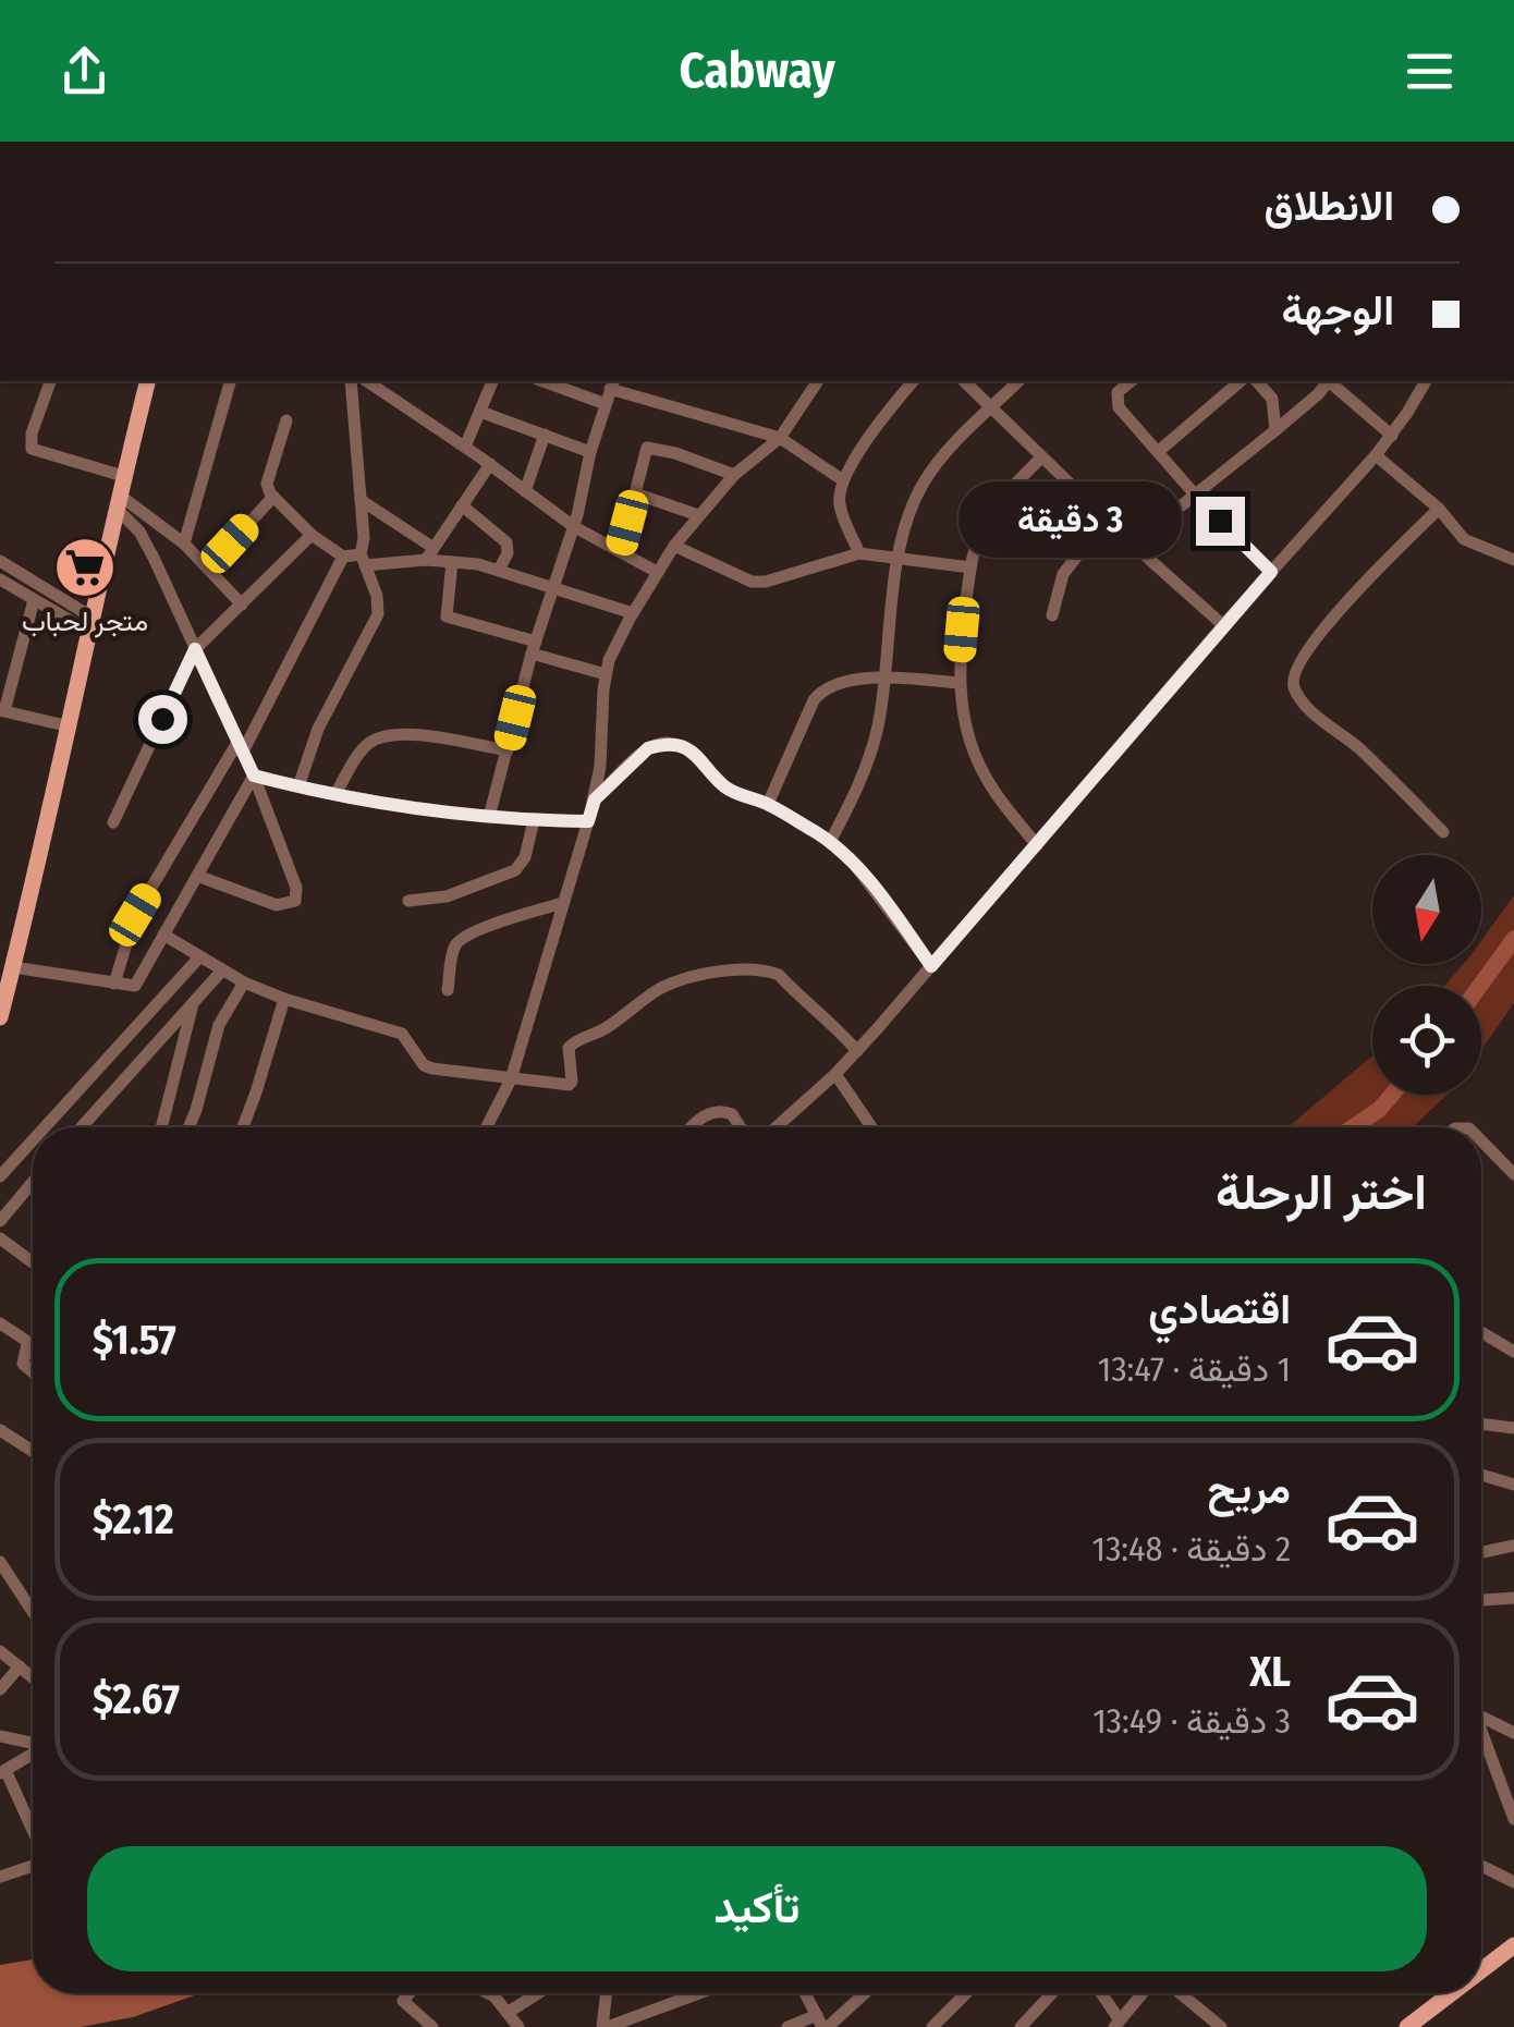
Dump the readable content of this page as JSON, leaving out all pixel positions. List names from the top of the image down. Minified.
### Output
{"places":{"supermarket":["متجر لحباب"]},"north":"bottom","page":{"header":"Cabway","banner":["الانطلاق","الوجهة"],"bubble":"3 دقيقة","heading":"اختر الرحلة","list":[{"name":"اقتصادي","note":"1 دقيقة · 13:47","value":"$1.57"},{"name":"مريح","note":"2 دقيقة · 13:48","value":"$2.12"},{"name":"XL","note":"3 دقيقة · 13:49","value":"$2.67"}],"buttons":"تأكيد"}}
